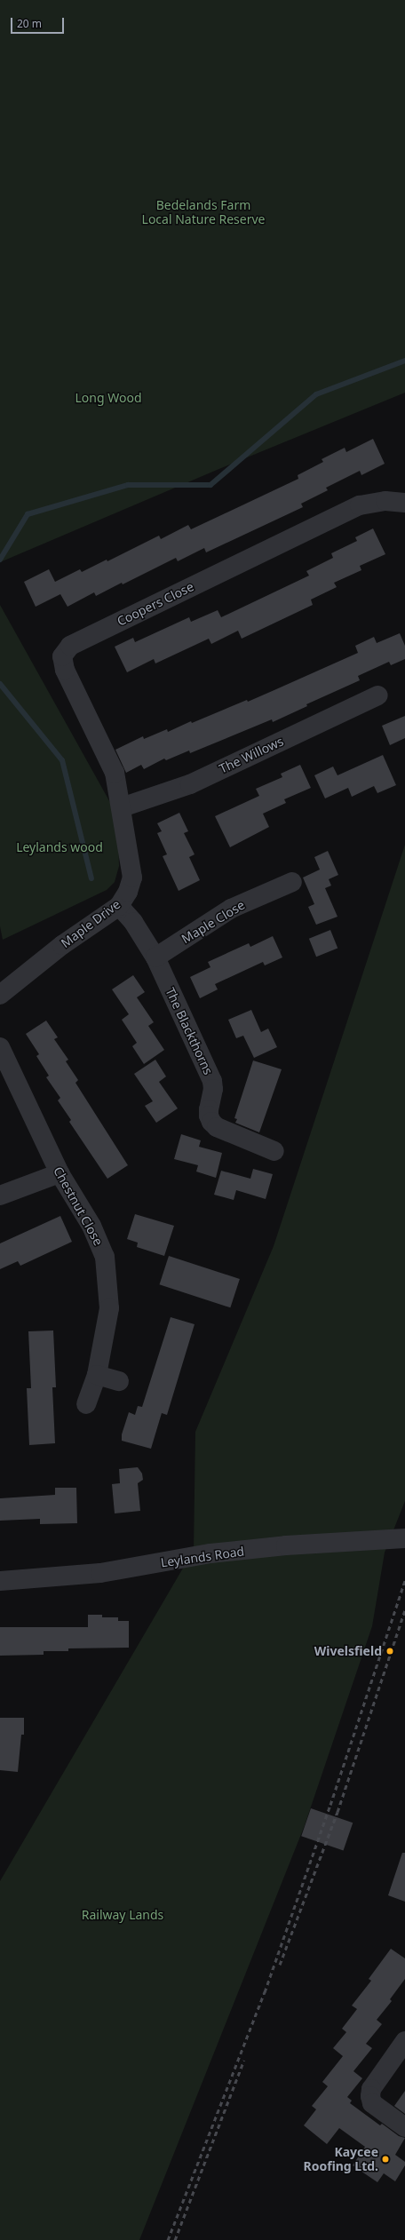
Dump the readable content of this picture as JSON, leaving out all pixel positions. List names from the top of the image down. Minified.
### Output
{"streets":{"street":["Coopers Close","The Willows","Maple Close","Maple Drive","The Blackthorns","Chestnut Close","Leylands Road"]},"crossings":[["Coopers Close","The Willows"],["Coopers Close","Maple Drive"],["The Willows","Maple Drive"],["Maple Close","The Blackthorns"],["Maple Drive","The Blackthorns"]],"parks":["Bedelands Farm Local Nature Reserve","Long Wood","Leylands wood","Railway Lands"],"places":["Wivelsfield","Kaycee Roofing Ltd."],"scale_bar":"20 m"}
